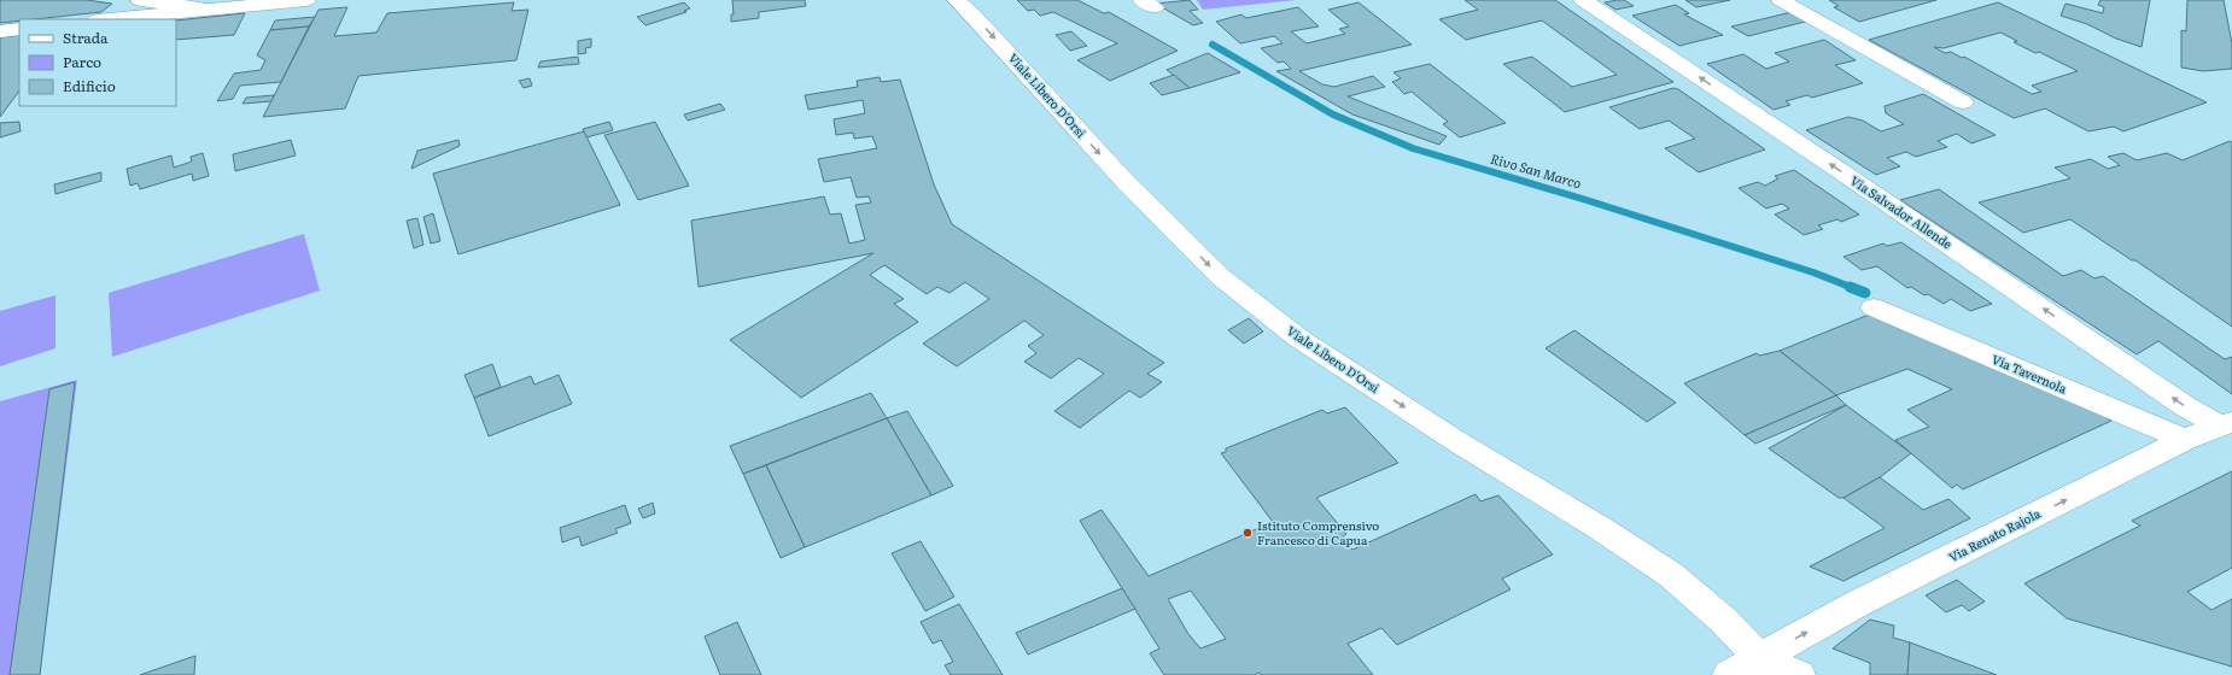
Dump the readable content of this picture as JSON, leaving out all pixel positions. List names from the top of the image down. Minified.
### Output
{"streets":{"street":["Viale Libero D'Orsi","Via Salvador Allende","Via Tavernola","Via Renato Rajola"]},"crossings":[["Viale Libero D'Orsi","Via Renato Rajola"],["Via Salvador Allende","Via Renato Rajola"],["Via Tavernola","Via Renato Rajola"]],"one_way":["Viale Libero D'Orsi","Via Salvador Allende","Via Renato Rajola"],"water":["Rivo San Marco"],"places":["Istituto Comprensivo Francesco di Capua"],"legend":["Strada","Parco","Edificio"]}
